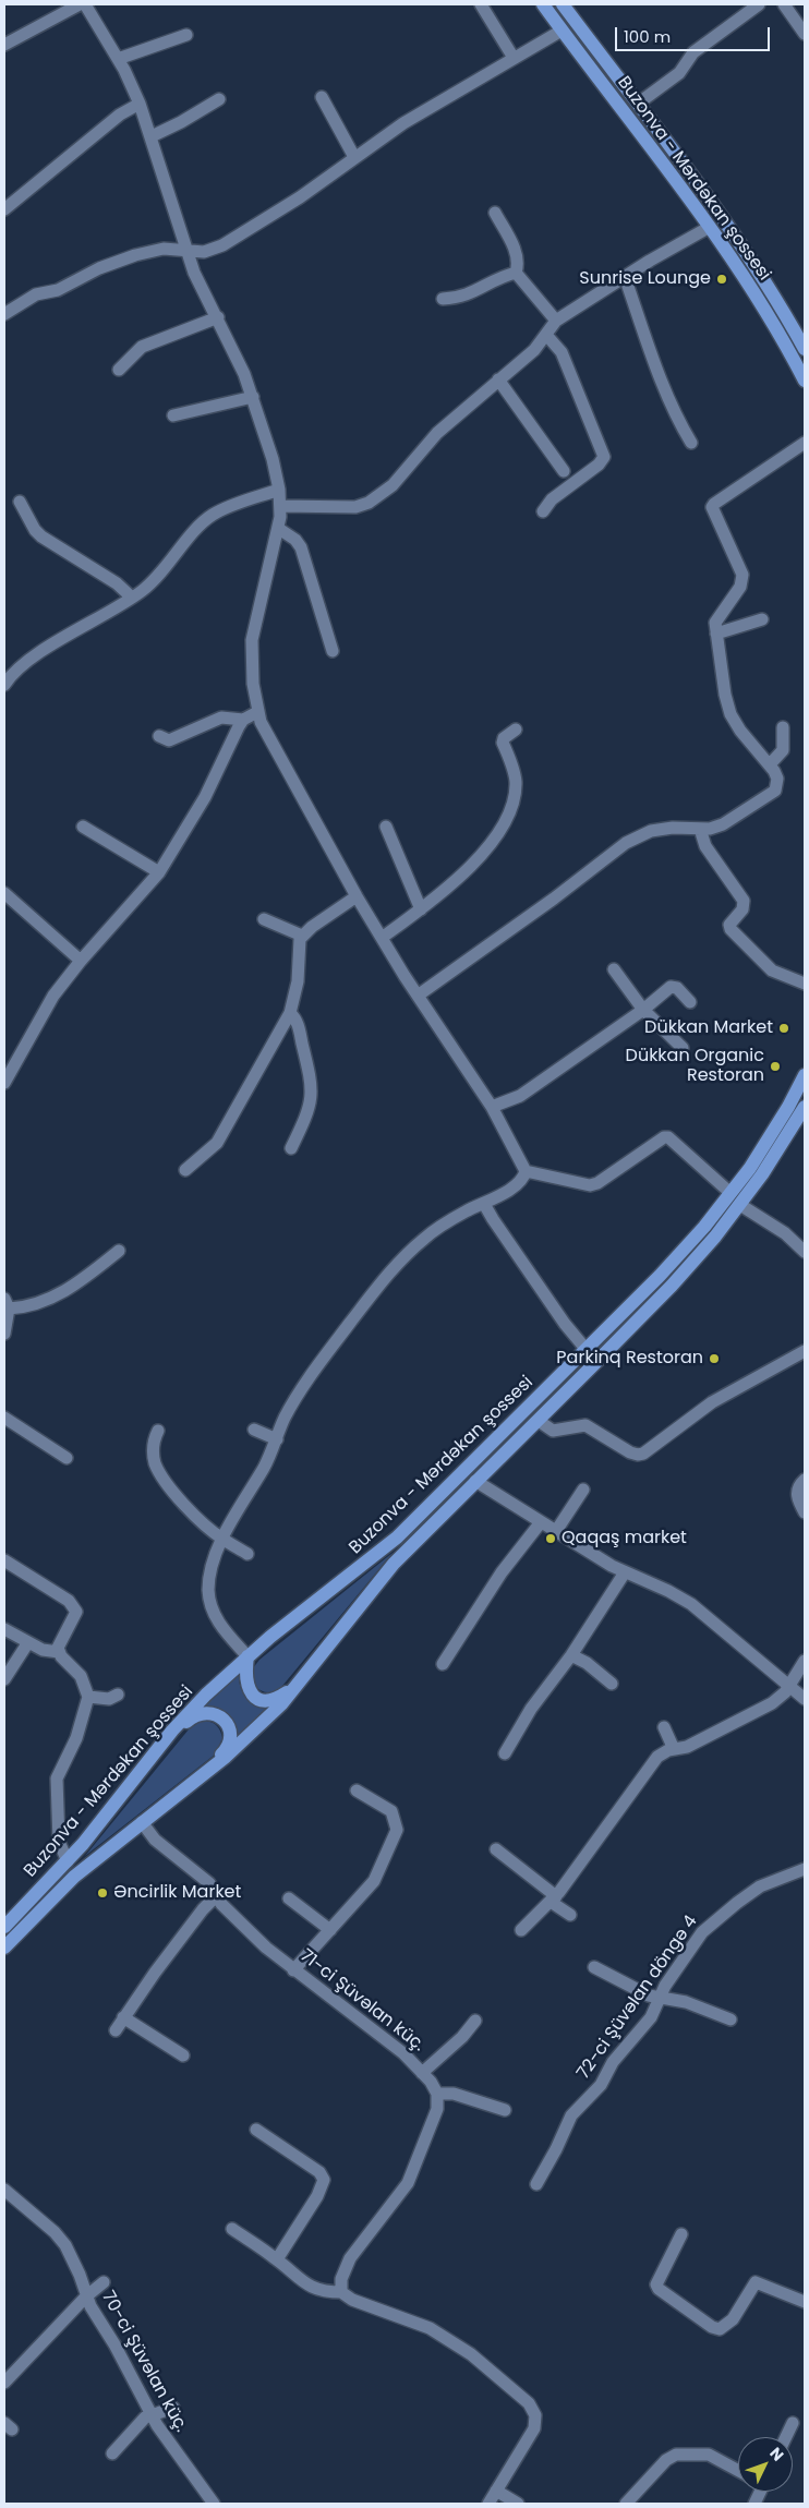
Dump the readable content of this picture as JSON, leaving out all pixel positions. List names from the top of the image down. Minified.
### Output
{"streets":{"main road":["Buzonva - Mərdəkan şossesi"],"street":["72-ci Şüvəlan döngə 4","71-ci Şüvəlan küç.","70-ci Şüvəlan küç."]},"places":["Sunrise Lounge","Dükkan Market","Dükkan Organic Restoran","Parkinq Restoran","Qaqaş market","Əncirlik Market"],"scale_bar":"100 m","north":"top right"}
